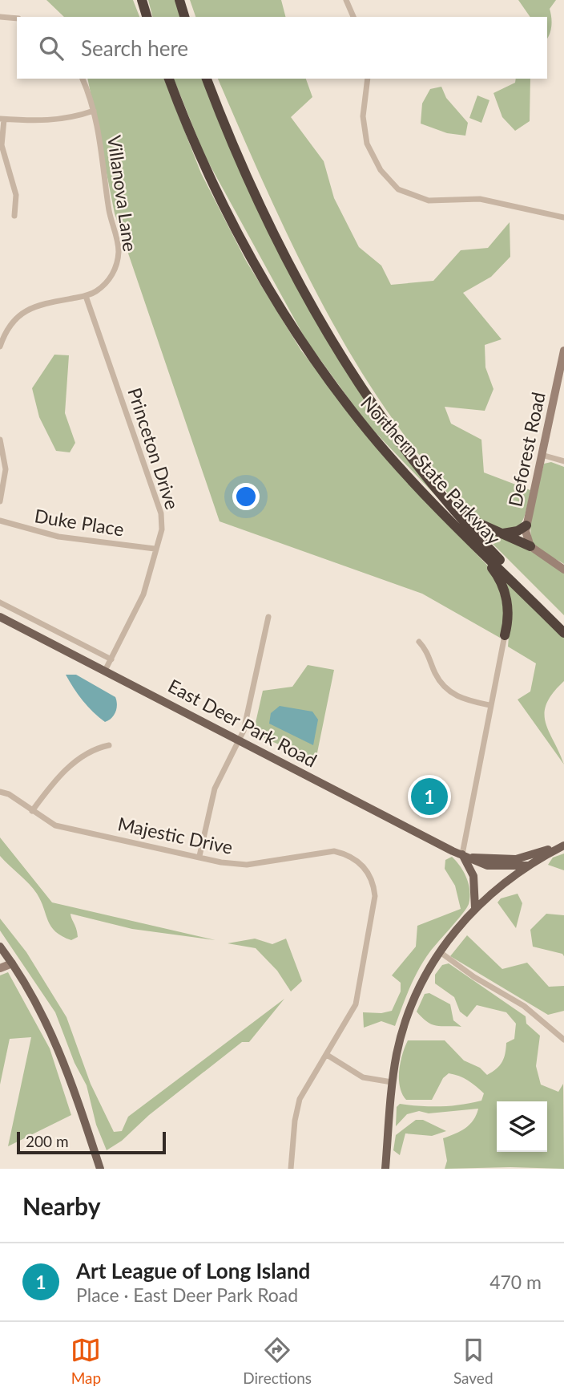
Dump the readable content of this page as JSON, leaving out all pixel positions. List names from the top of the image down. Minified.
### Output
{"streets":{"highway":["Northern State Parkway"],"main road":["East Deer Park Road"],"street":["Villanova Lane","Princeton Drive","Deforest Road","Duke Place","Majestic Drive"]},"crossings":[["Villanova Lane","Princeton Drive"],["Princeton Drive","Duke Place"],["Princeton Drive","East Deer Park Road"]],"scale_bar":"200 m","page":{"search":"Search here","pins":"1","scale":"200 m","heading":"Nearby","list":[{"mark":"1","name":"Art League of Long Island","note":"Place · East Deer Park Road","value":"470 m"}],"nav":["Map","Directions","Saved"]}}
